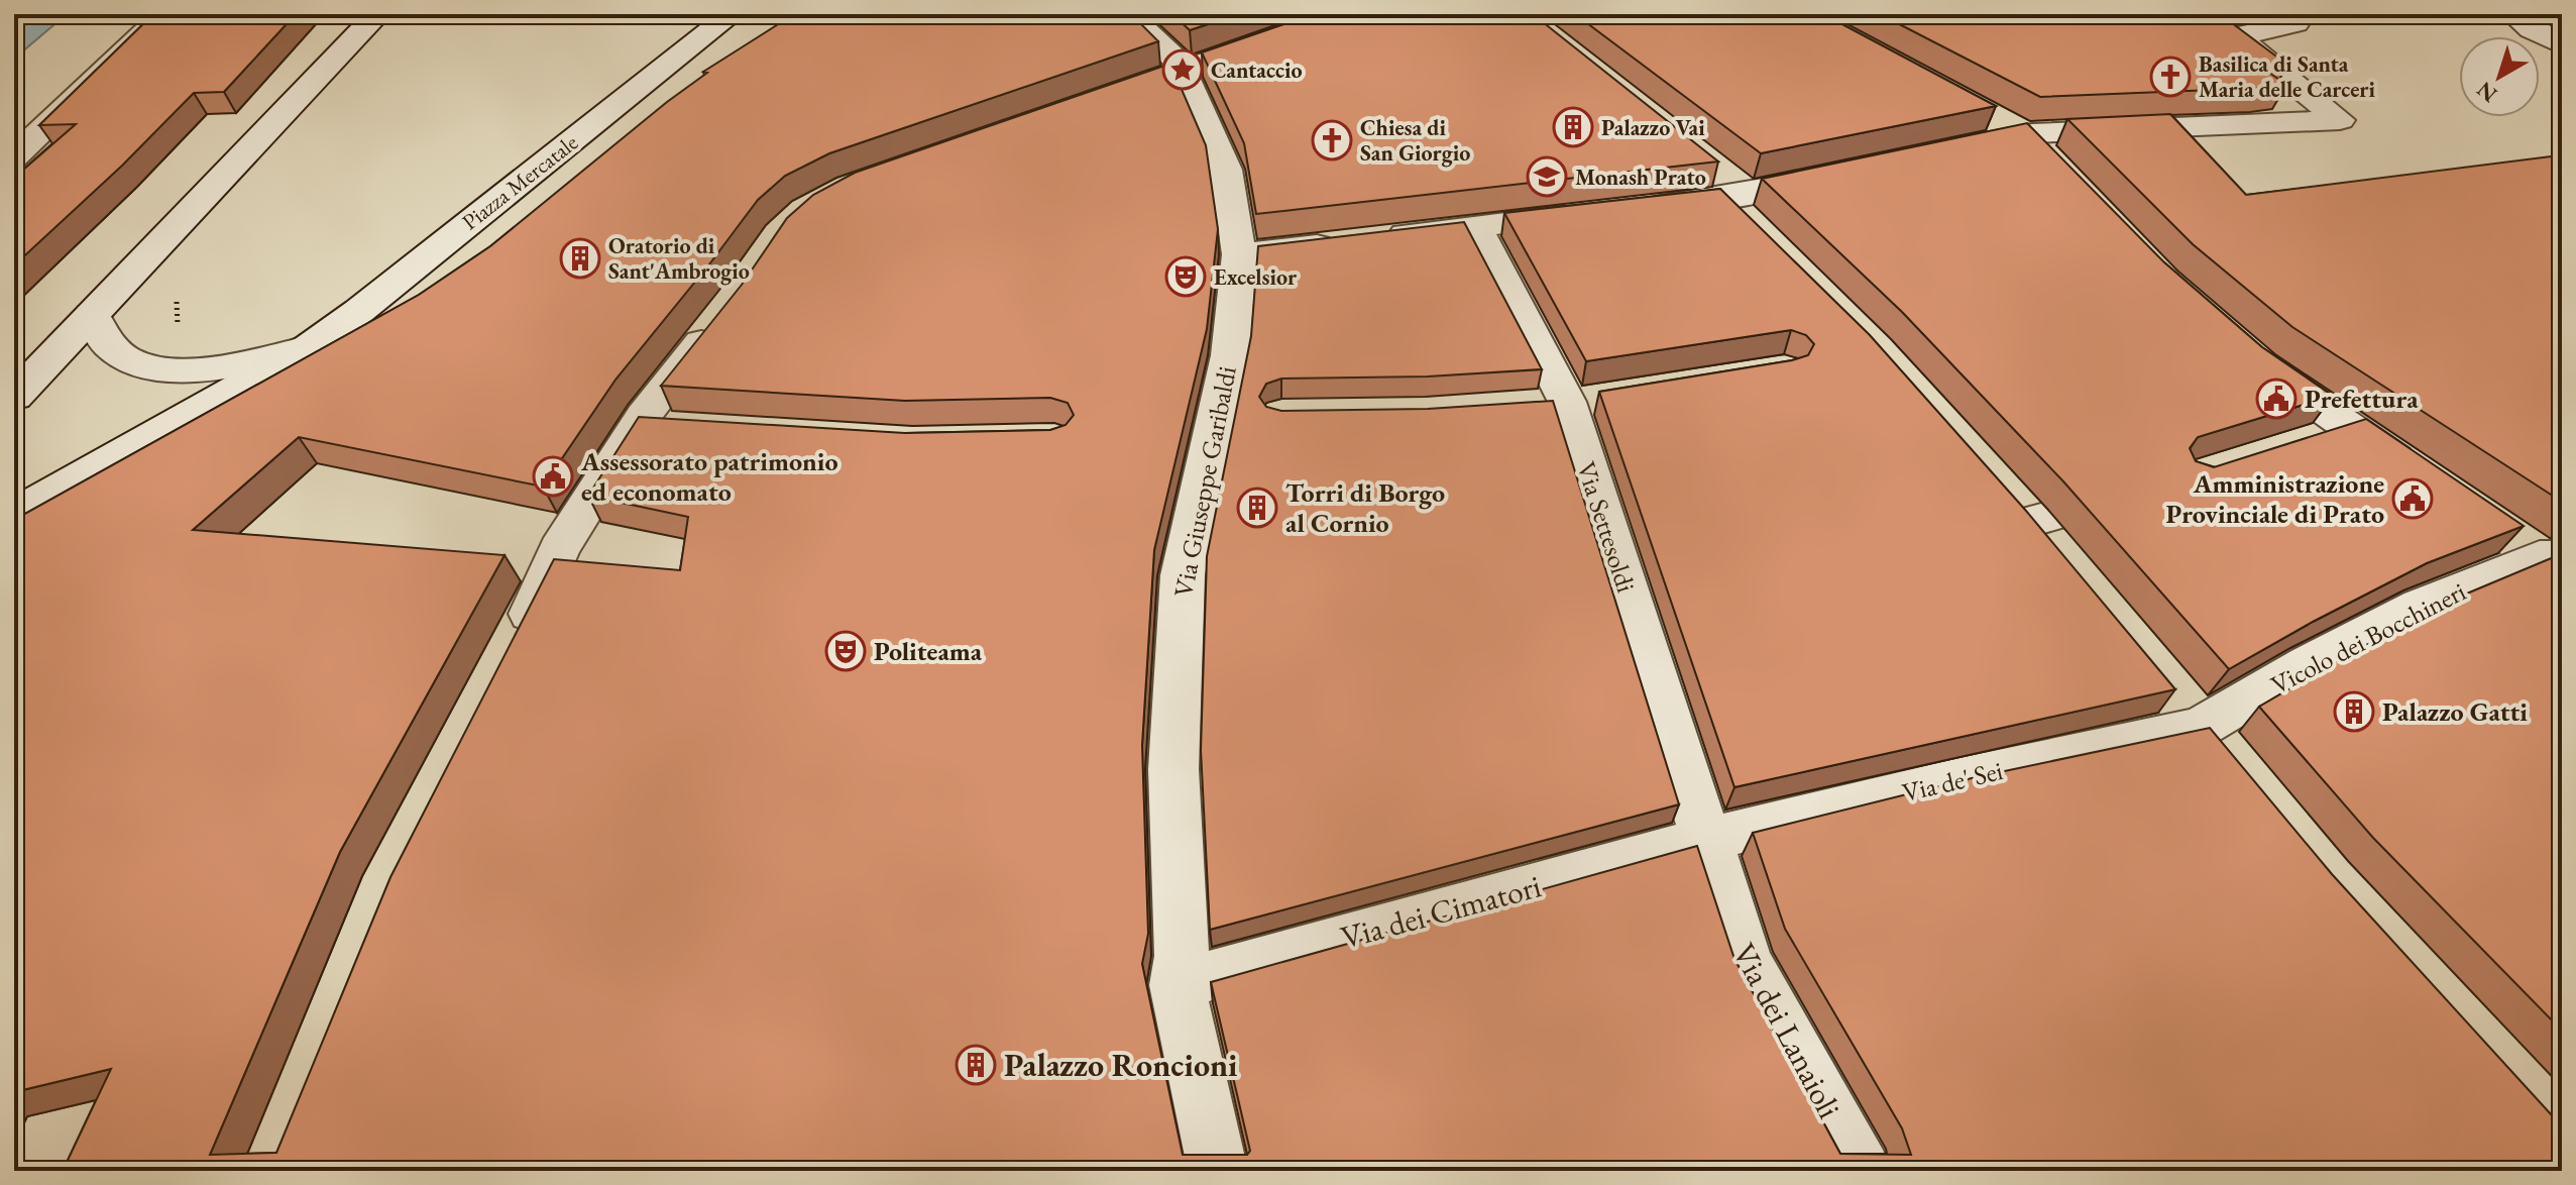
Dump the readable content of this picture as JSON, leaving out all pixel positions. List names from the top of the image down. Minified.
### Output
{"streets":{"street":["Piazza Mercatale","Via Giuseppe Garibaldi","Via Settesoldi","Vicolo dei Bocchineri","Via de' Sei","Via dei Cimatori","Via dei Lanaioli"]},"crossings":[["Via Giuseppe Garibaldi","Via dei Cimatori"],["Via Settesoldi","Via de' Sei"],["Via Settesoldi","Via dei Cimatori"],["Via Settesoldi","Via dei Lanaioli"],["Vicolo dei Bocchineri","Via de' Sei"],["Via de' Sei","Via dei Cimatori"],["Via de' Sei","Via dei Lanaioli"],["Via dei Cimatori","Via dei Lanaioli"]],"places":{"place":["Cantaccio"],"church":["Basilica di Santa Maria delle Carceri","Chiesa di San Giorgio"],"building":["Palazzo Vai","Oratorio di Sant'Ambrogio","Torri di Borgo al Cornio","Palazzo Gatti","Palazzo Roncioni"],"school or university":["Monash Prato"],"theatre":["Excelsior","Politeama"],"public building":["Prefettura","Assessorato patrimonio ed economato","Amministrazione Provinciale di Prato"]},"north":"bottom left"}
